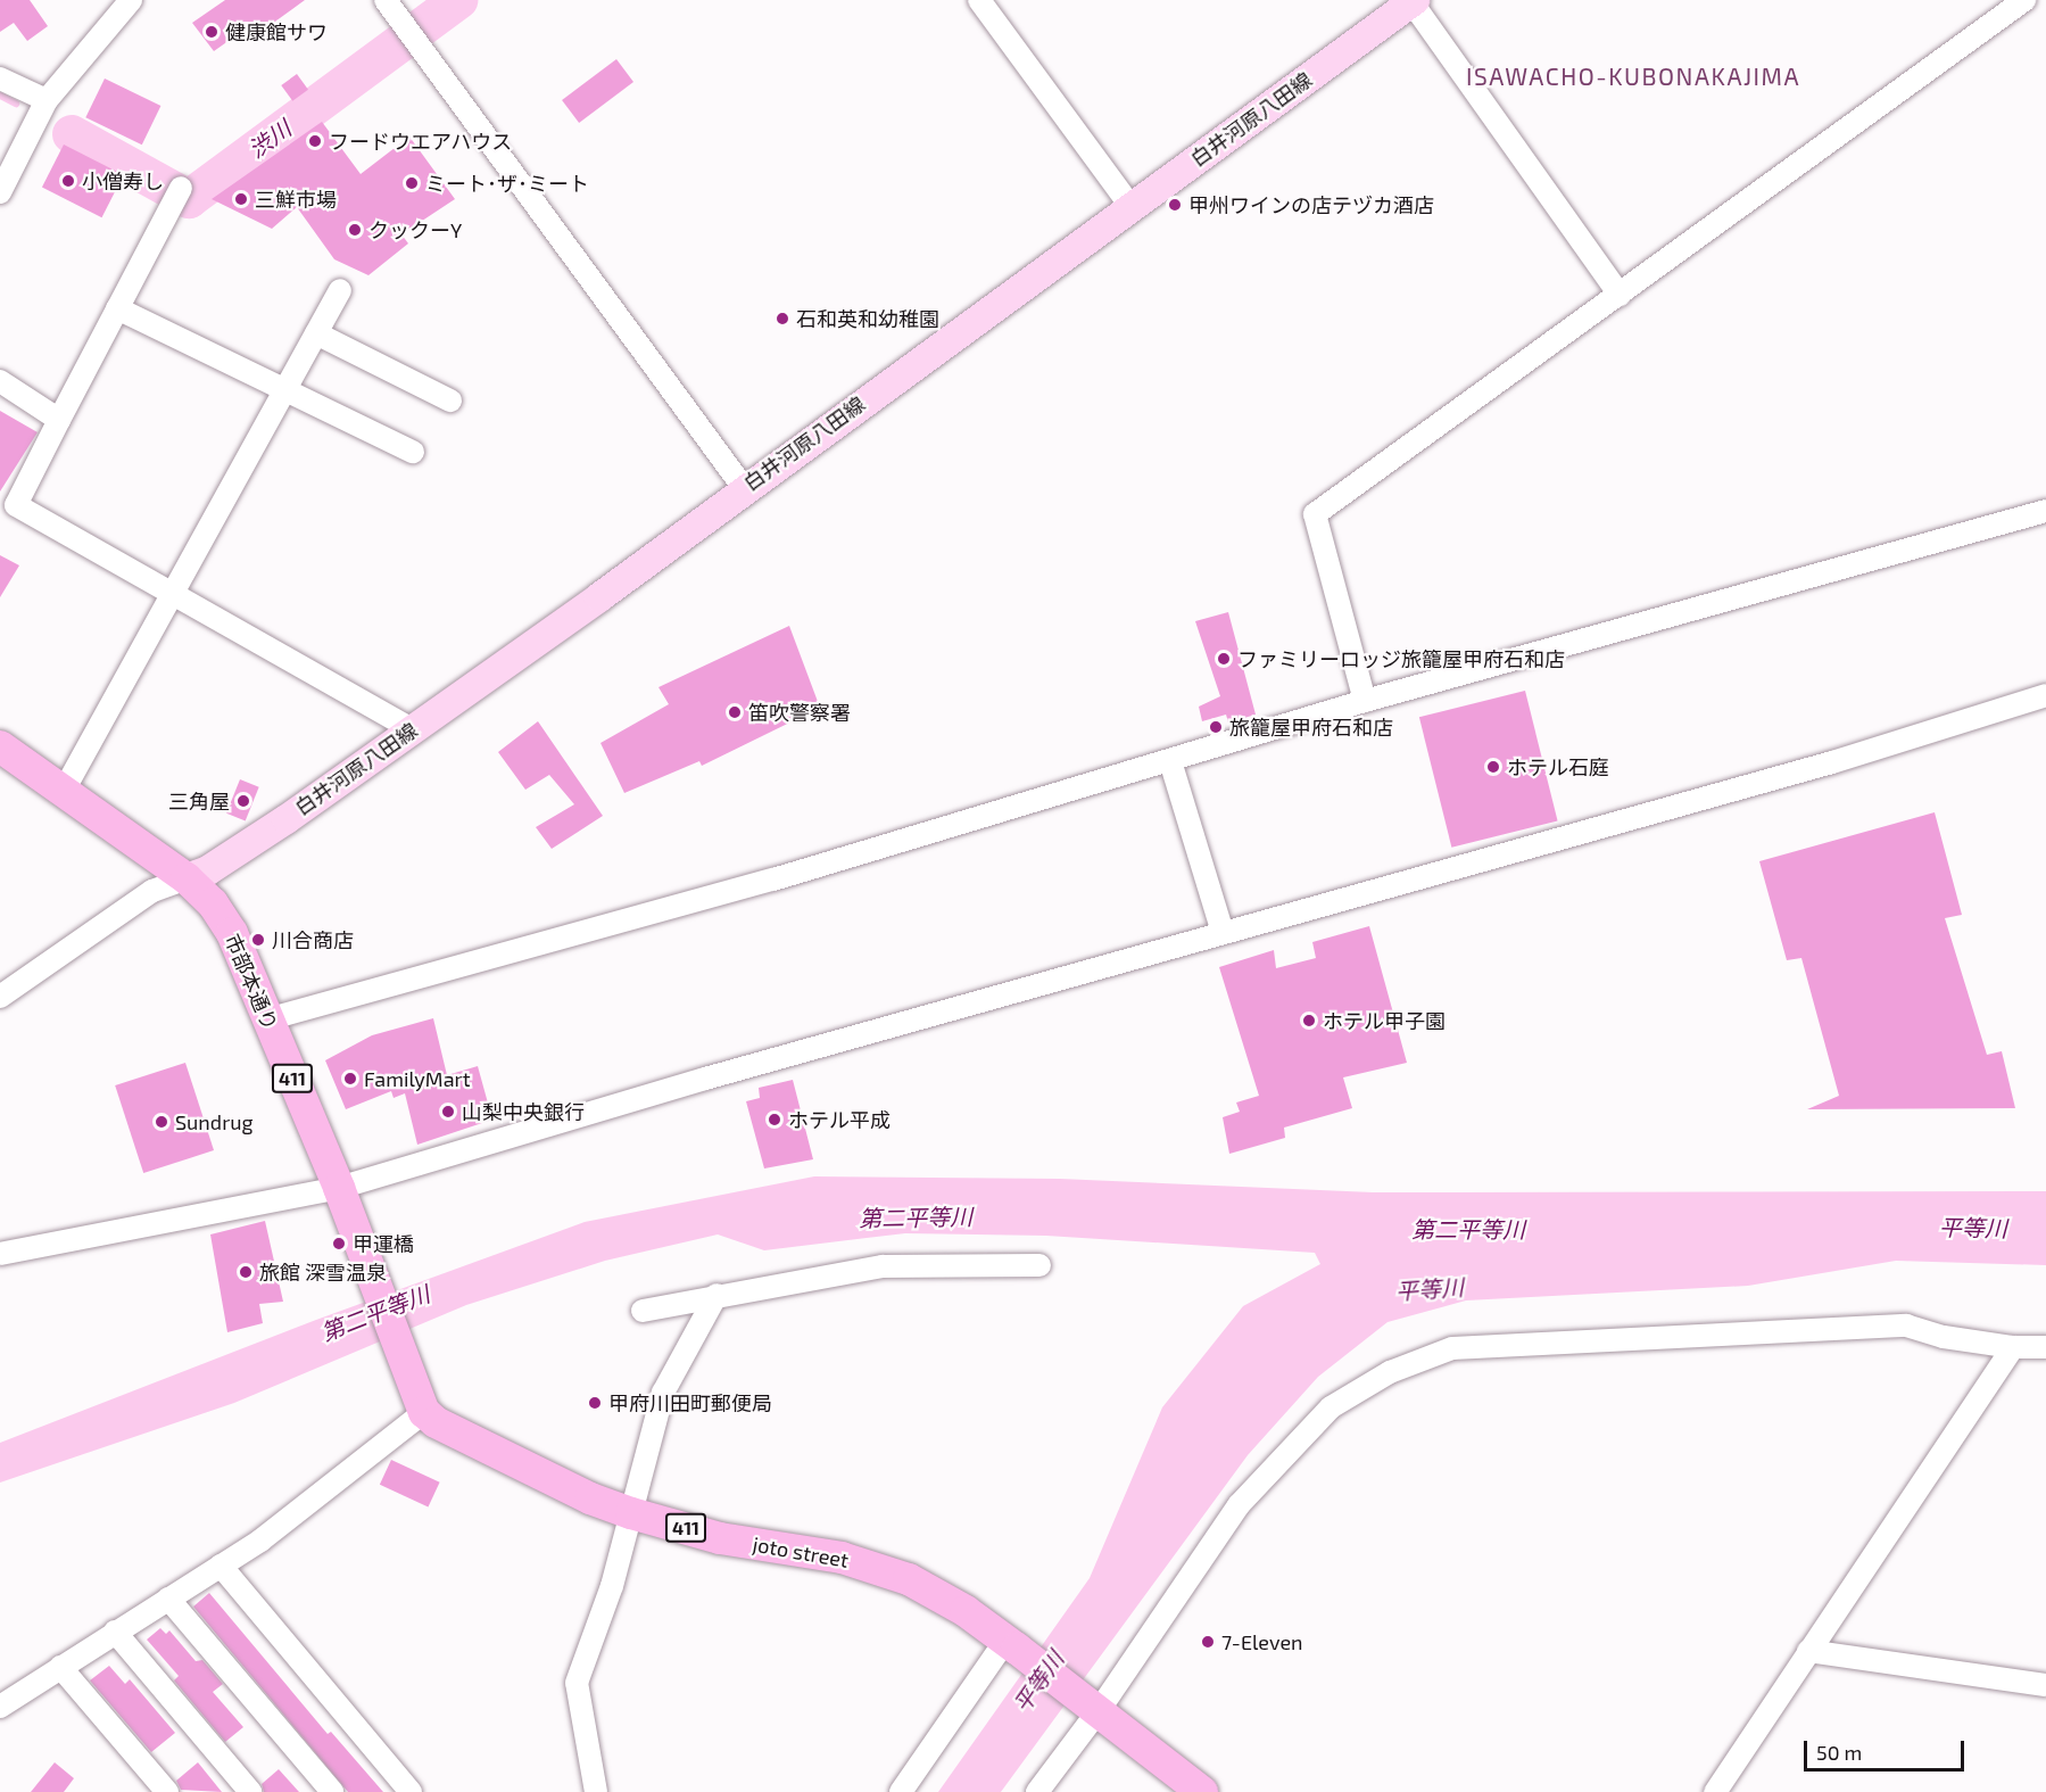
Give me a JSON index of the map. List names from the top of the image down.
{
  "streets": {
    "highway": ["市部本通り", "411", "joto street"],
    "main road": ["白井河原八田線"]
  },
  "crossings": [
    ["白井河原八田線", "市部本通り"],
    ["市部本通り", "joto street"]
  ],
  "districts": ["ISAWACHO-KUBONAKAJIMA"],
  "water": ["渋川", "第二平等川", "平等川"],
  "places": [
    "健康館サワ",
    "フードウエアハウス",
    "小僧寿し",
    "ミート･ザ･ミート",
    "三鮮市場",
    "甲州ワインの店テヅカ酒店",
    "クックーY",
    "石和英和幼稚園",
    "ファミリーロッジ旅籠屋甲府石和店",
    "笛吹警察署",
    "旅籠屋甲府石和店",
    "ホテル石庭",
    "三角屋",
    "川合商店",
    "ホテル甲子園",
    "FamilyMart",
    "山梨中央銀行",
    "ホテル平成",
    "Sundrug",
    "甲運橋",
    "旅館 深雪温泉",
    "甲府川田町郵便局",
    "7-Eleven"
  ],
  "scale_bar": "50 m"
}
